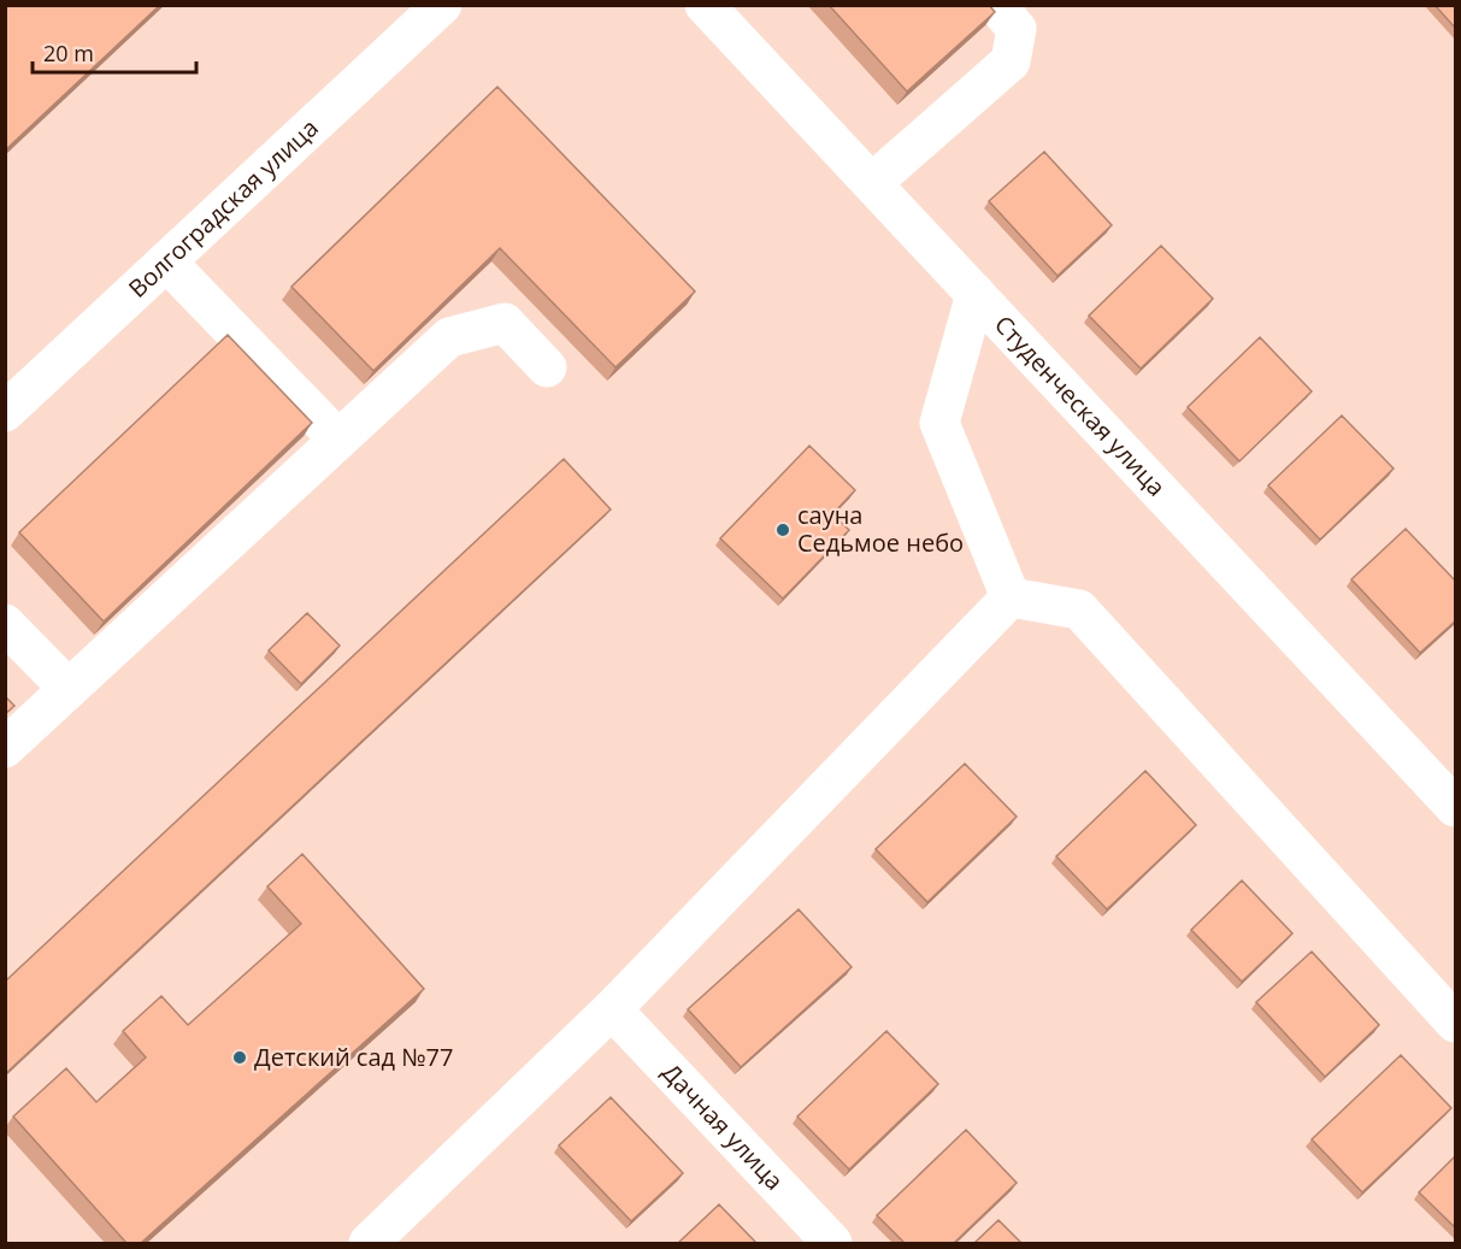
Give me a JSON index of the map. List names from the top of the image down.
{
  "streets": {
    "street": ["Волгоградская улица", "Студенческая улица", "Дачная улица"]
  },
  "places": ["сауна Седьмое небо", "Детский сад №77"],
  "scale_bar": "20 m"
}
